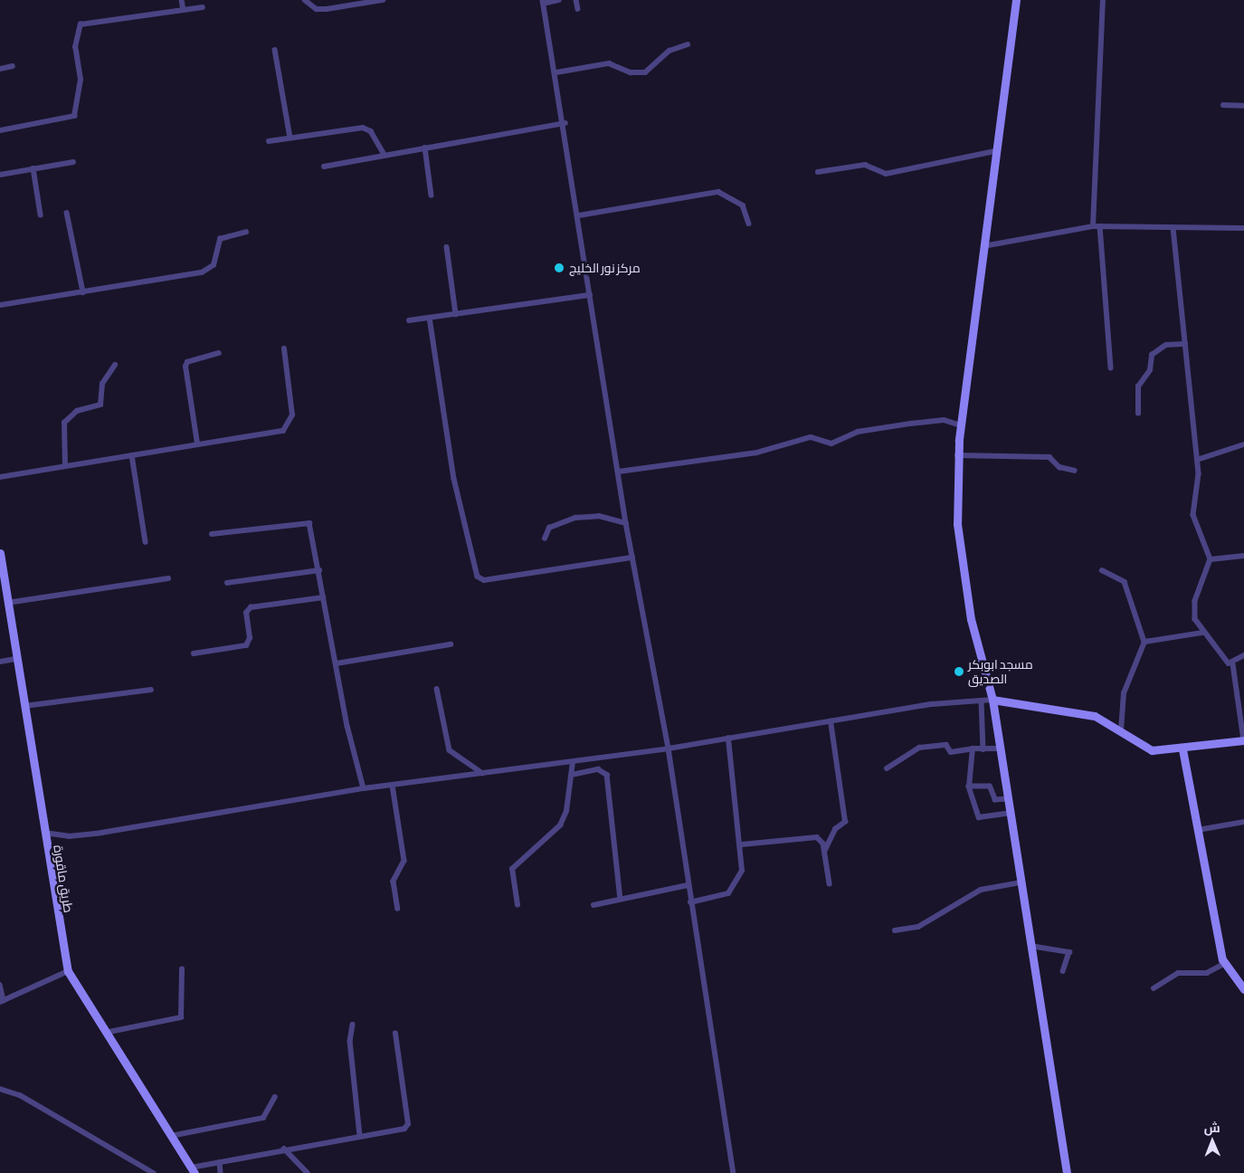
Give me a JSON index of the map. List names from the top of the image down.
{
  "streets": {
    "street": ["طريق ماقورة"]
  },
  "places": ["مركز نور الخليج", "مسجد ابوبكر الصديق"],
  "north": "top"
}
